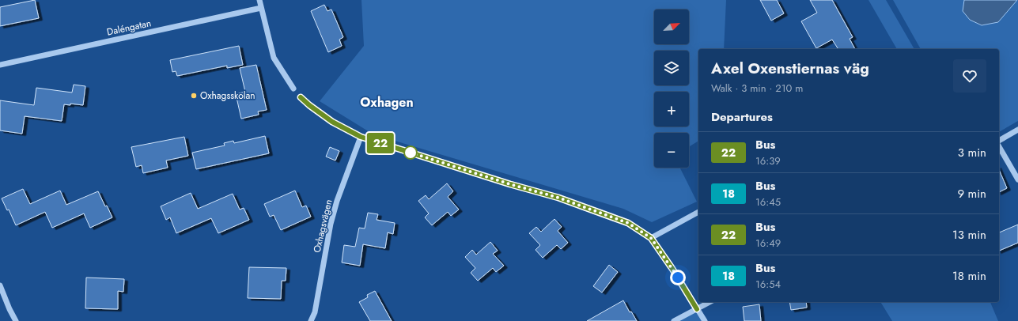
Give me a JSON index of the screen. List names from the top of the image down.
{
  "streets": {
    "street": ["Daléngatan", "Oxhagsvägen"]
  },
  "districts": ["Oxhagen"],
  "places": ["Oxhagsskolan"],
  "lines": ["bus line 22"],
  "north": "top right",
  "page": {
    "on_map": "22",
    "map_buttons": ["+", "−"],
    "heading": [
      ["Axel Oxenstiernas väg", "Walk · 3 min · 210 m"],
      "Departures"
    ],
    "list": [
      {
        "mark": "22",
        "name": "Bus",
        "note": "16:39",
        "value": "3 min"
      },
      {
        "mark": "18",
        "name": "Bus",
        "note": "16:45",
        "value": "9 min"
      },
      {
        "mark": "22",
        "name": "Bus",
        "note": "16:49",
        "value": "13 min"
      },
      {
        "mark": "18",
        "name": "Bus",
        "note": "16:54",
        "value": "18 min"
      }
    ]
  }
}
